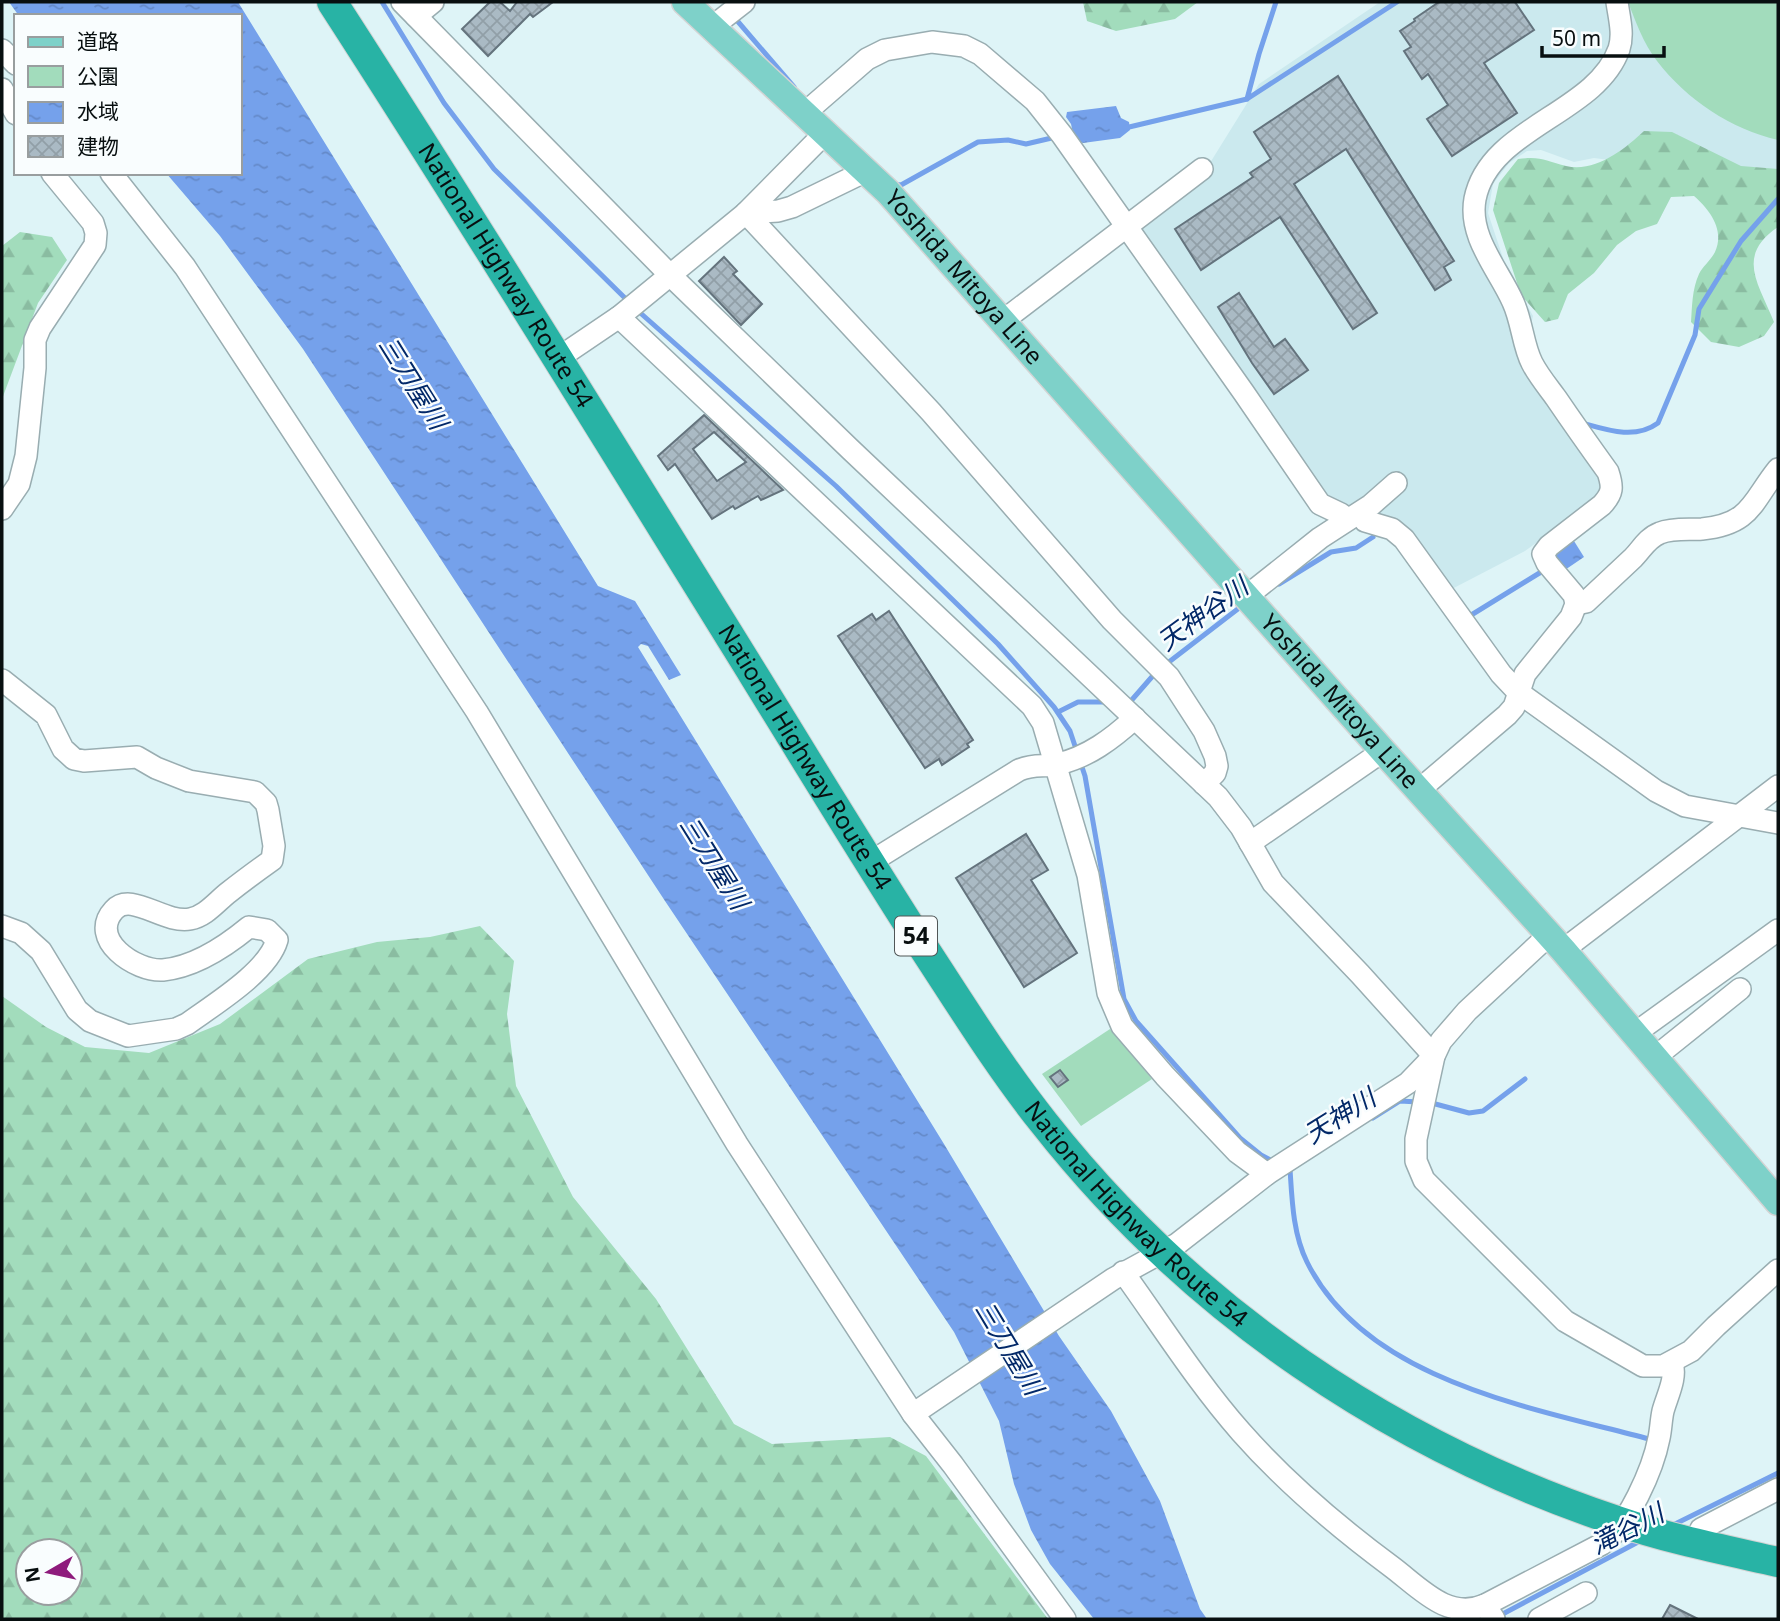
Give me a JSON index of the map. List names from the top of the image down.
{
  "streets": {
    "highway": ["National Highway Route 54", "54"],
    "main road": ["Yoshida Mitoya Line"]
  },
  "water": [
    "三刀屋川",
    "天神谷川",
    "天神川",
    "滝谷川"
  ],
  "legend": [
    "道路",
    "公園",
    "水域",
    "建物"
  ],
  "scale_bar": "50 m",
  "north": "left"
}
